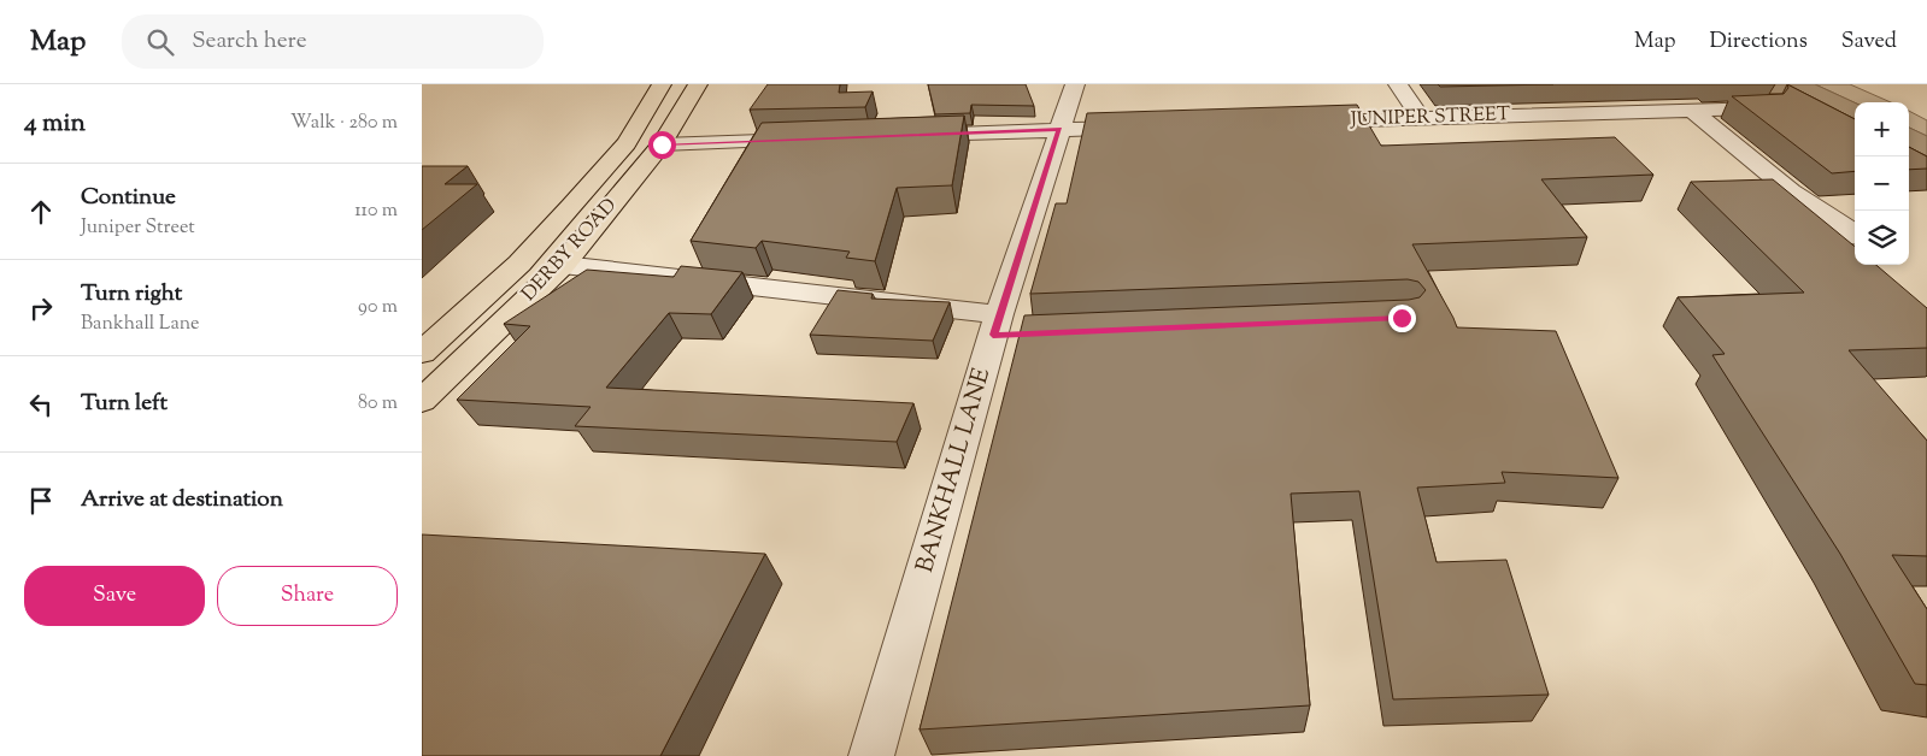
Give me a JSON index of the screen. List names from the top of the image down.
{
  "streets": {
    "highway": ["DERBY ROAD"],
    "street": ["JUNIPER STREET", "BANKHALL LANE"]
  },
  "page": {
    "header": "Map",
    "search": "Search here",
    "nav": ["Map", "Directions", "Saved"],
    "heading": ["4 min", "Walk · 280 m"],
    "map_buttons": ["+", "−"],
    "list": [
      ["Continue", "Juniper Street", "110 m"],
      ["Turn right", "Bankhall Lane", "90 m"],
      ["Turn left", "80 m"],
      "Arrive at destination"
    ],
    "buttons": ["Save", "Share"]
  }
}
